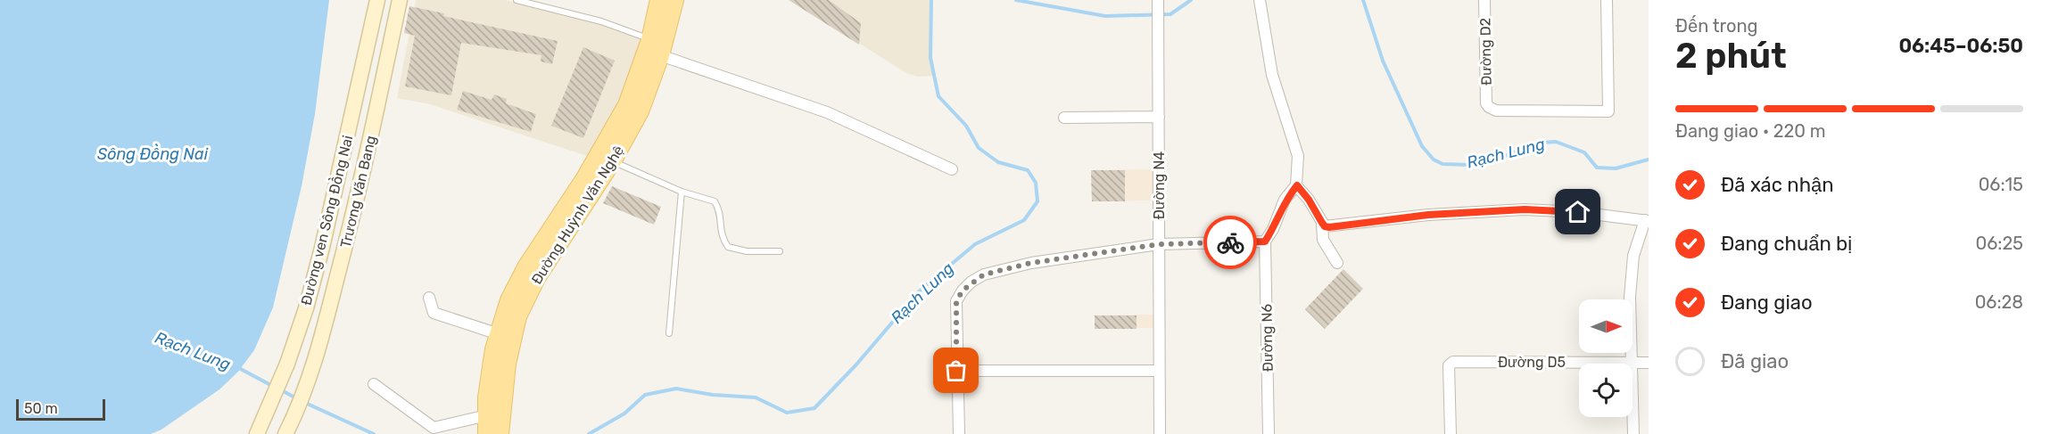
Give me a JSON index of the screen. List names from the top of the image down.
{
  "streets": {
    "main road": ["Trương Văn Bang", "Đường Huỳnh Văn Nghệ", "Đường ven Sông Đồng Nai"],
    "street": [
      "Đường D2",
      "Đường N4",
      "Đường N6",
      "Đường D5"
    ]
  },
  "water": ["Rạch Lung", "Sông Đồng Nai"],
  "scale_bar": "50 m",
  "north": "right",
  "page": {
    "heading": ["2 phút", "Đến trong", "06:45–06:50"],
    "bar": "Đang giao · 220 m",
    "list": [
      ["Đã xác nhận", "06:15"],
      ["Đang chuẩn bị", "06:25"],
      ["Đang giao", "06:28"],
      "Đã giao"
    ],
    "scale": "50 m"
  }
}
